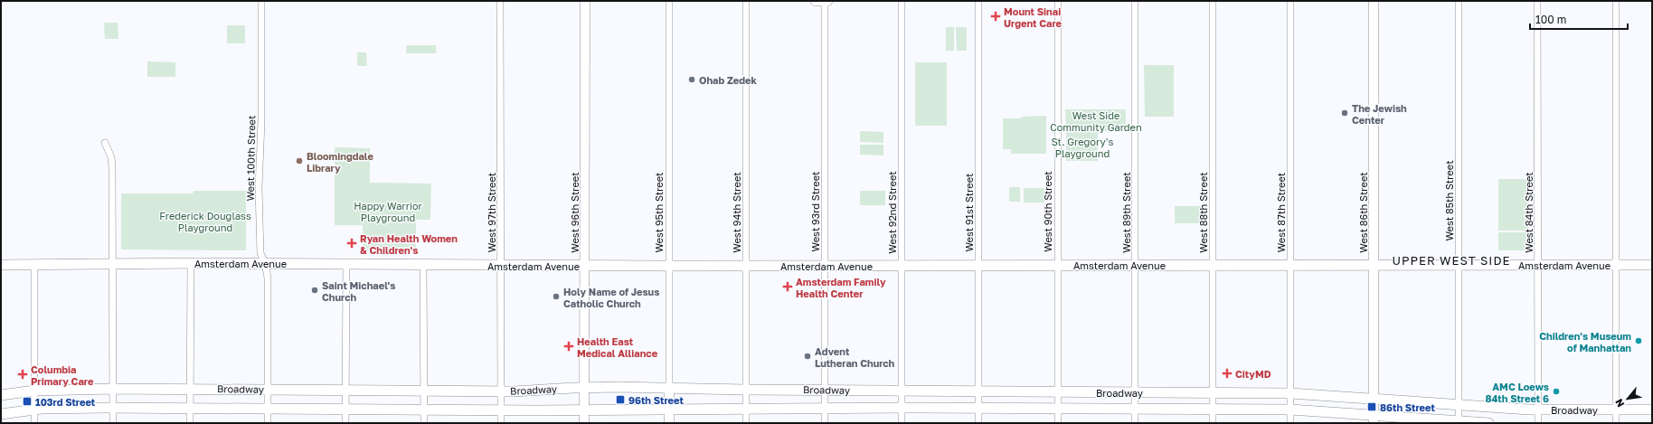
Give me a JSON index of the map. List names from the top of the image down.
{
  "streets": {
    "main road": [
      "West 96th Street",
      "West 95th Street",
      "West 86th Street",
      "Amsterdam Avenue",
      "Broadway"
    ],
    "street": [
      "West 100th Street",
      "West 85th Street",
      "West 93rd Street",
      "West 90th Street",
      "West 97th Street",
      "West 94th Street",
      "West 92nd Street",
      "West 91st Street",
      "West 89th Street",
      "West 88th Street",
      "West 87th Street",
      "West 84th Street"
    ]
  },
  "crossings": [
    ["West 100th Street", "Amsterdam Avenue"],
    ["West 100th Street", "Broadway"],
    ["West 85th Street", "Amsterdam Avenue"],
    ["West 85th Street", "Broadway"],
    ["West 93rd Street", "Amsterdam Avenue"],
    ["West 93rd Street", "Broadway"],
    ["West 90th Street", "Amsterdam Avenue"],
    ["West 90th Street", "Broadway"],
    ["West 97th Street", "Amsterdam Avenue"],
    ["West 97th Street", "Broadway"],
    ["West 96th Street", "Amsterdam Avenue"],
    ["West 96th Street", "Broadway"],
    ["West 95th Street", "Amsterdam Avenue"],
    ["West 95th Street", "Broadway"],
    ["West 94th Street", "Amsterdam Avenue"],
    ["West 94th Street", "Broadway"],
    ["West 92nd Street", "Amsterdam Avenue"],
    ["West 92nd Street", "Broadway"],
    ["West 91st Street", "Amsterdam Avenue"],
    ["West 91st Street", "Broadway"],
    ["West 89th Street", "Amsterdam Avenue"],
    ["West 89th Street", "Broadway"],
    ["West 88th Street", "Amsterdam Avenue"],
    ["West 88th Street", "Broadway"],
    ["West 87th Street", "Amsterdam Avenue"],
    ["West 87th Street", "Broadway"],
    ["West 86th Street", "Amsterdam Avenue"],
    ["West 86th Street", "Broadway"],
    ["West 84th Street", "Amsterdam Avenue"],
    ["West 84th Street", "Broadway"]
  ],
  "districts": ["UPPER WEST SIDE"],
  "parks": [
    "West Side Community Garden",
    "St. Gregory's Playground",
    "Happy Warrior Playground",
    "Frederick Douglass Playground"
  ],
  "places": {
    "health": [
      "Mount Sinai Urgent Care",
      "Ryan Health Women & Children's",
      "Amsterdam Family Health Center",
      "Health East Medical Alliance",
      "CityMD",
      "Columbia Primary Care"
    ],
    "other": [
      "Ohab Zedek",
      "The Jewish Center",
      "Bloomingdale Library",
      "Saint Michael's Church",
      "Holy Name of Jesus Catholic Church",
      "Children's Museum of Manhattan",
      "Advent Lutheran Church",
      "AMC Loews 84th Street 6"
    ],
    "transit": ["96th Street", "103rd Street", "86th Street"]
  },
  "scale_bar": "100 m",
  "north": "bottom left"
}
